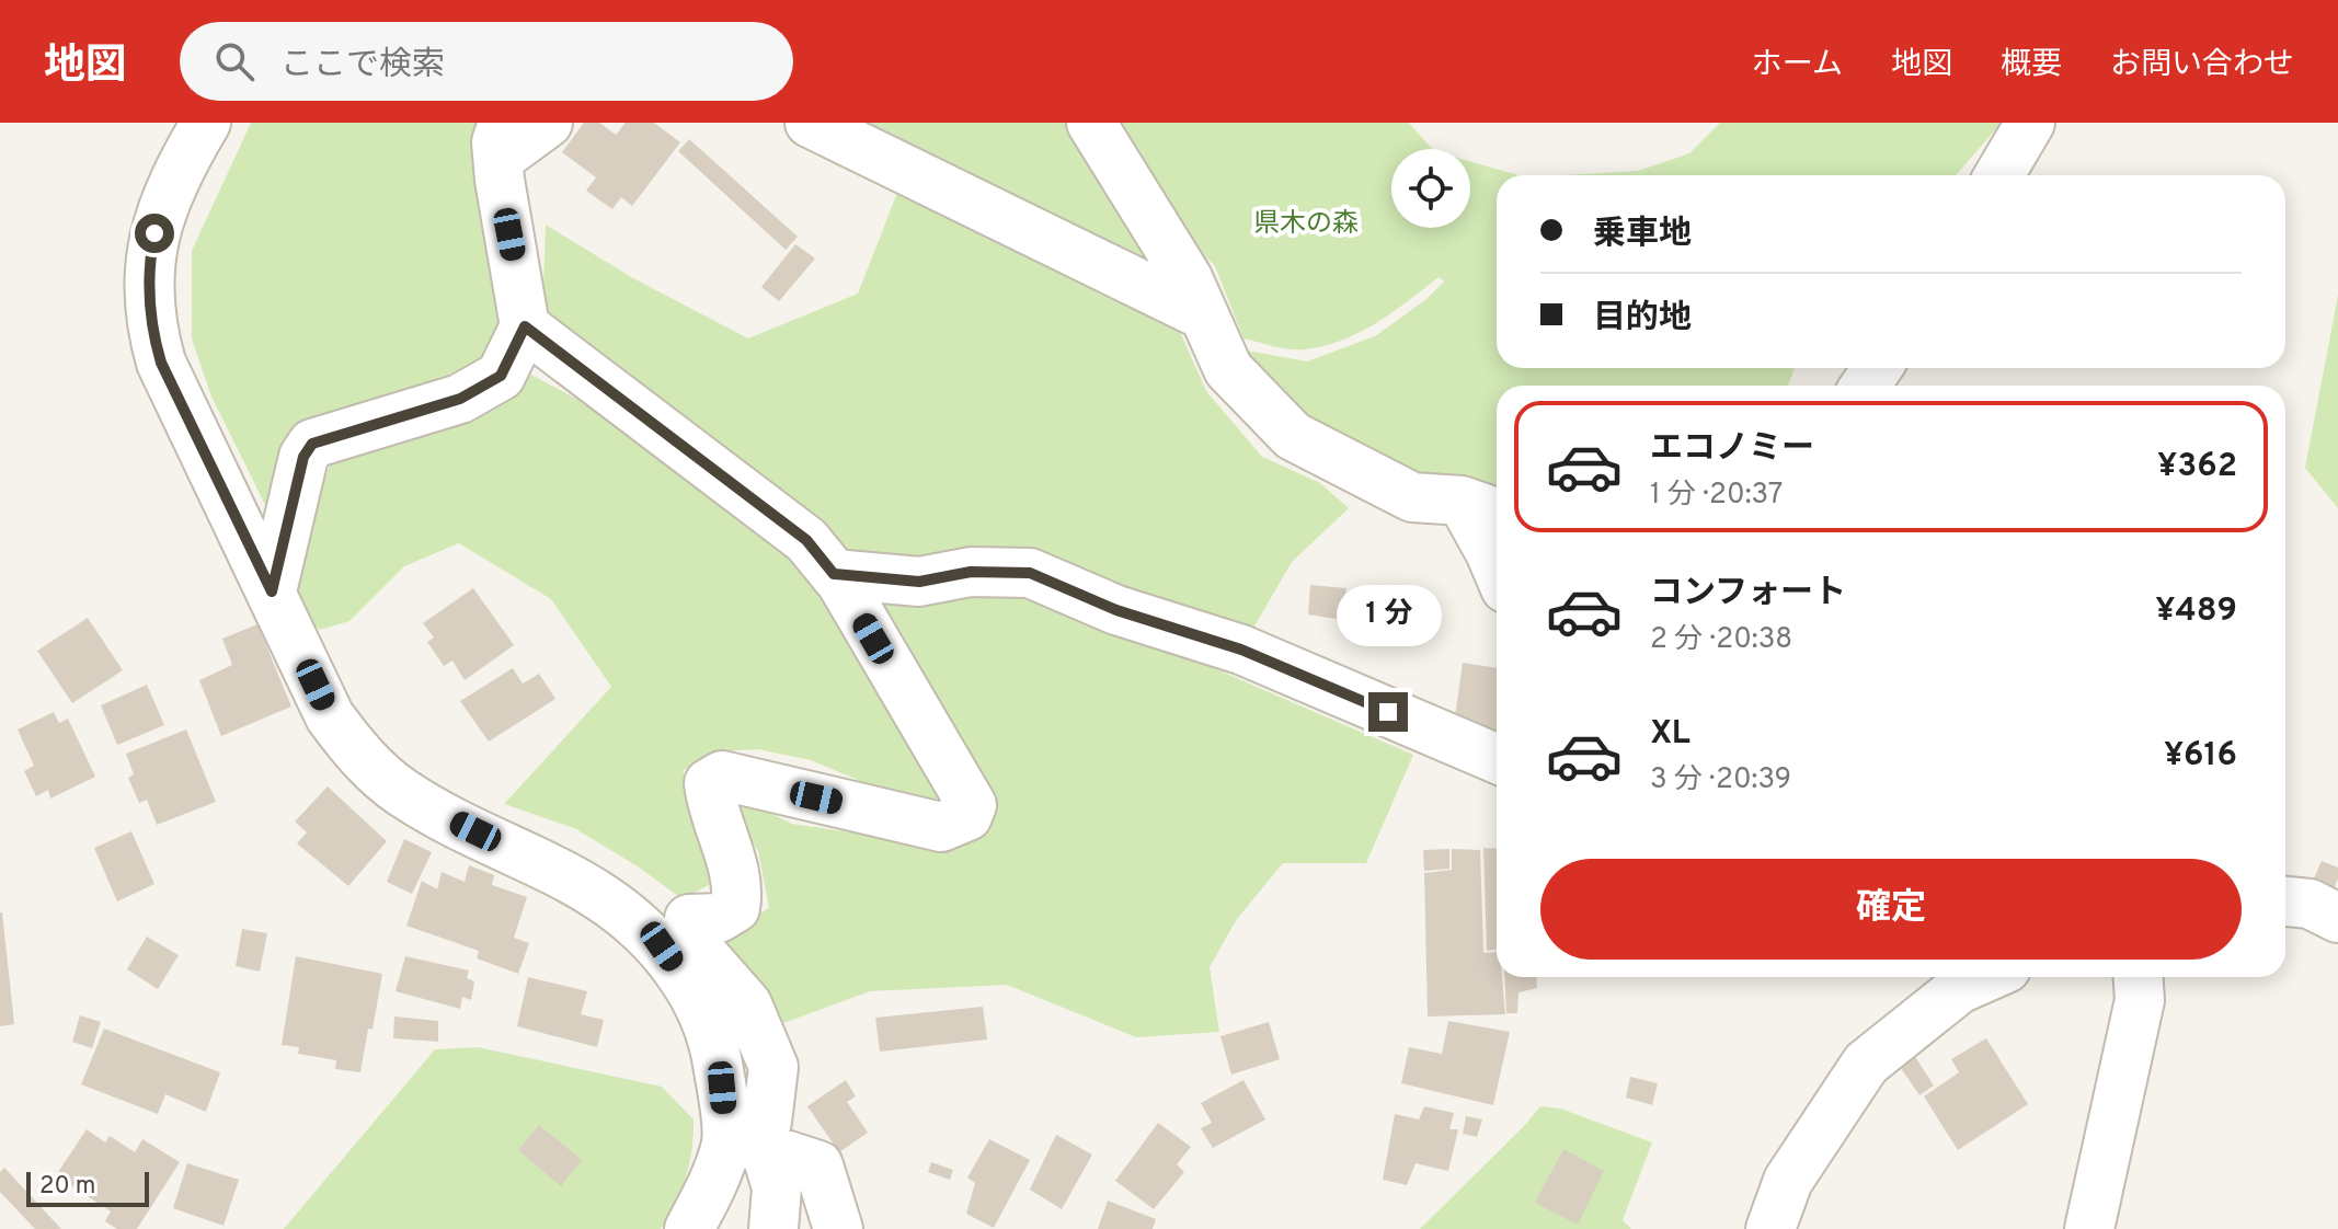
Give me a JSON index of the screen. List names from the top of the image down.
{
  "parks": ["県木の森"],
  "scale_bar": "20 m",
  "page": {
    "header": "地図",
    "search": "ここで検索",
    "nav": [
      "ホーム",
      "地図",
      "概要",
      "お問い合わせ"
    ],
    "banner": ["乗車地", "目的地"],
    "list": [
      {
        "name": "エコノミー",
        "note": "1 分 · 20:37",
        "value": "¥362"
      },
      {
        "name": "コンフォート",
        "note": "2 分 · 20:38",
        "value": "¥489"
      },
      {
        "name": "XL",
        "note": "3 分 · 20:39",
        "value": "¥616"
      }
    ],
    "bubble": "1 分",
    "buttons": "確定",
    "scale": "20 m"
  }
}
